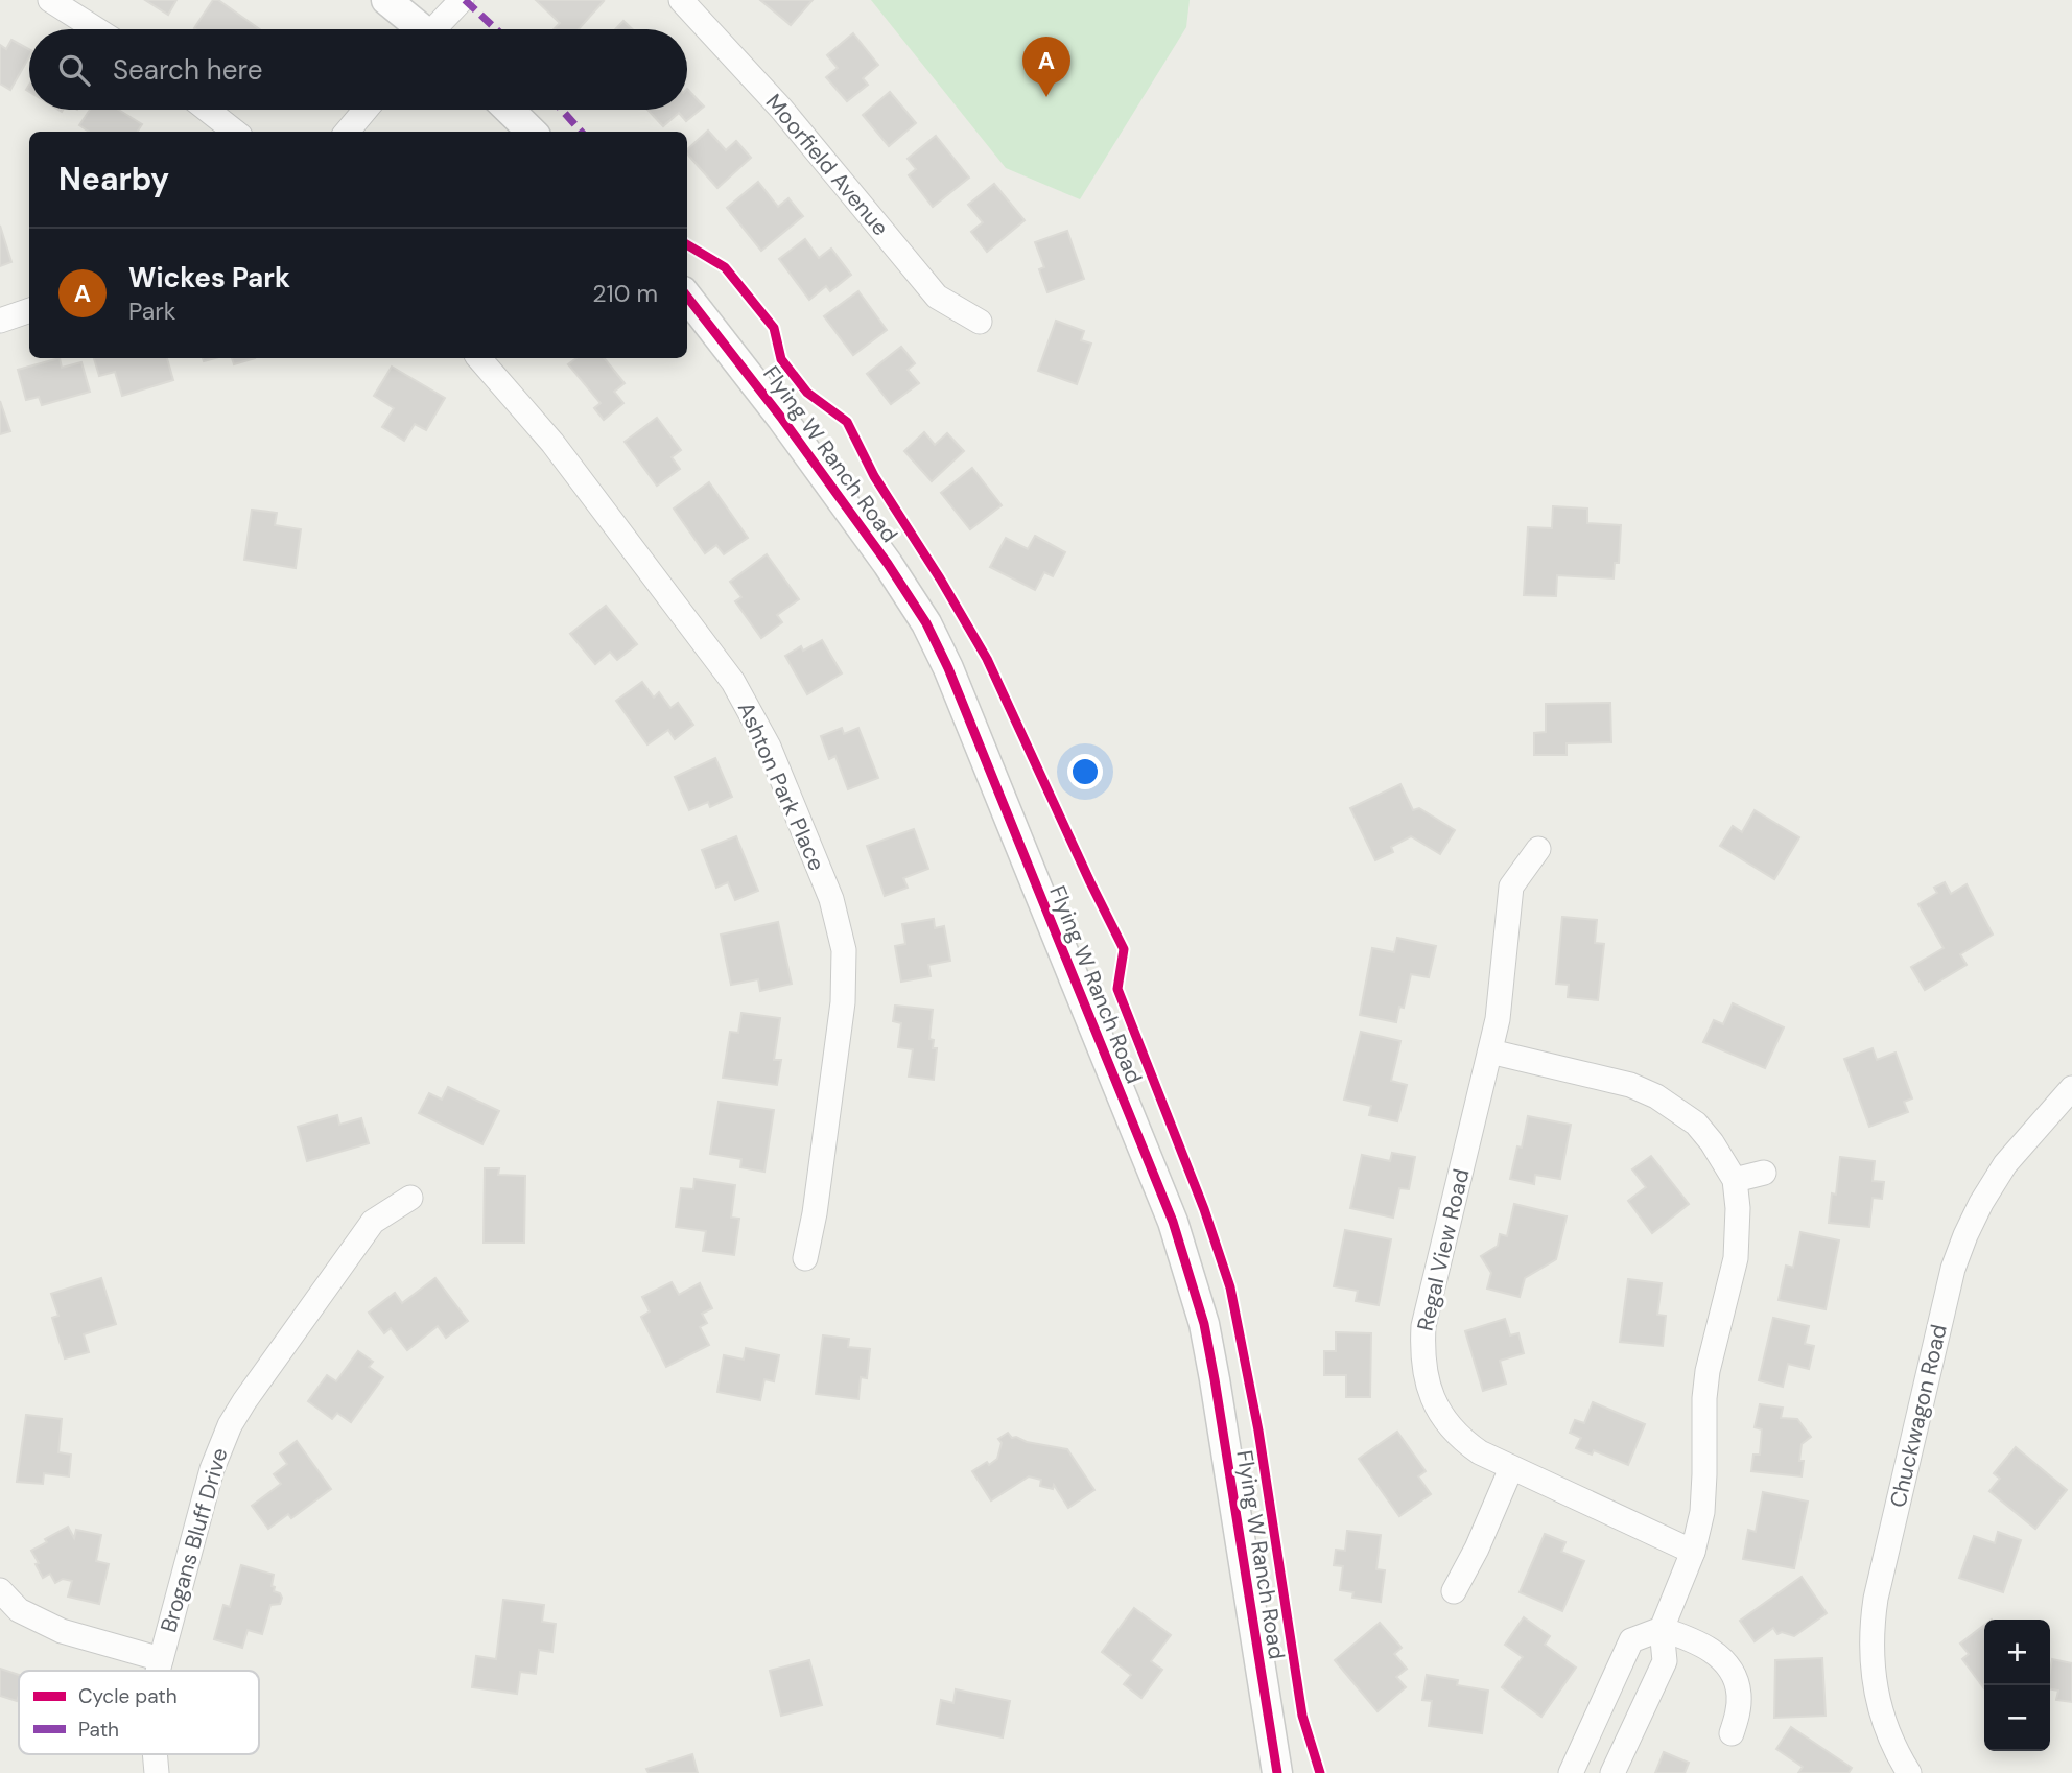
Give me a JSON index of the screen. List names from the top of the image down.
{
  "streets": {
    "street": [
      "Moorfield Avenue",
      "Flying W Ranch Road",
      "Ashton Park Place",
      "Regal View Road",
      "Chuckwagon Road",
      "Brogans Bluff Drive"
    ]
  },
  "legend": ["Cycle path", "Path"],
  "page": {
    "search": "Search here",
    "pins": "A",
    "heading": "Nearby",
    "list": [
      {
        "mark": "A",
        "name": "Wickes Park",
        "note": "Park",
        "value": "210 m"
      }
    ],
    "map_buttons": ["+", "−"]
  }
}
